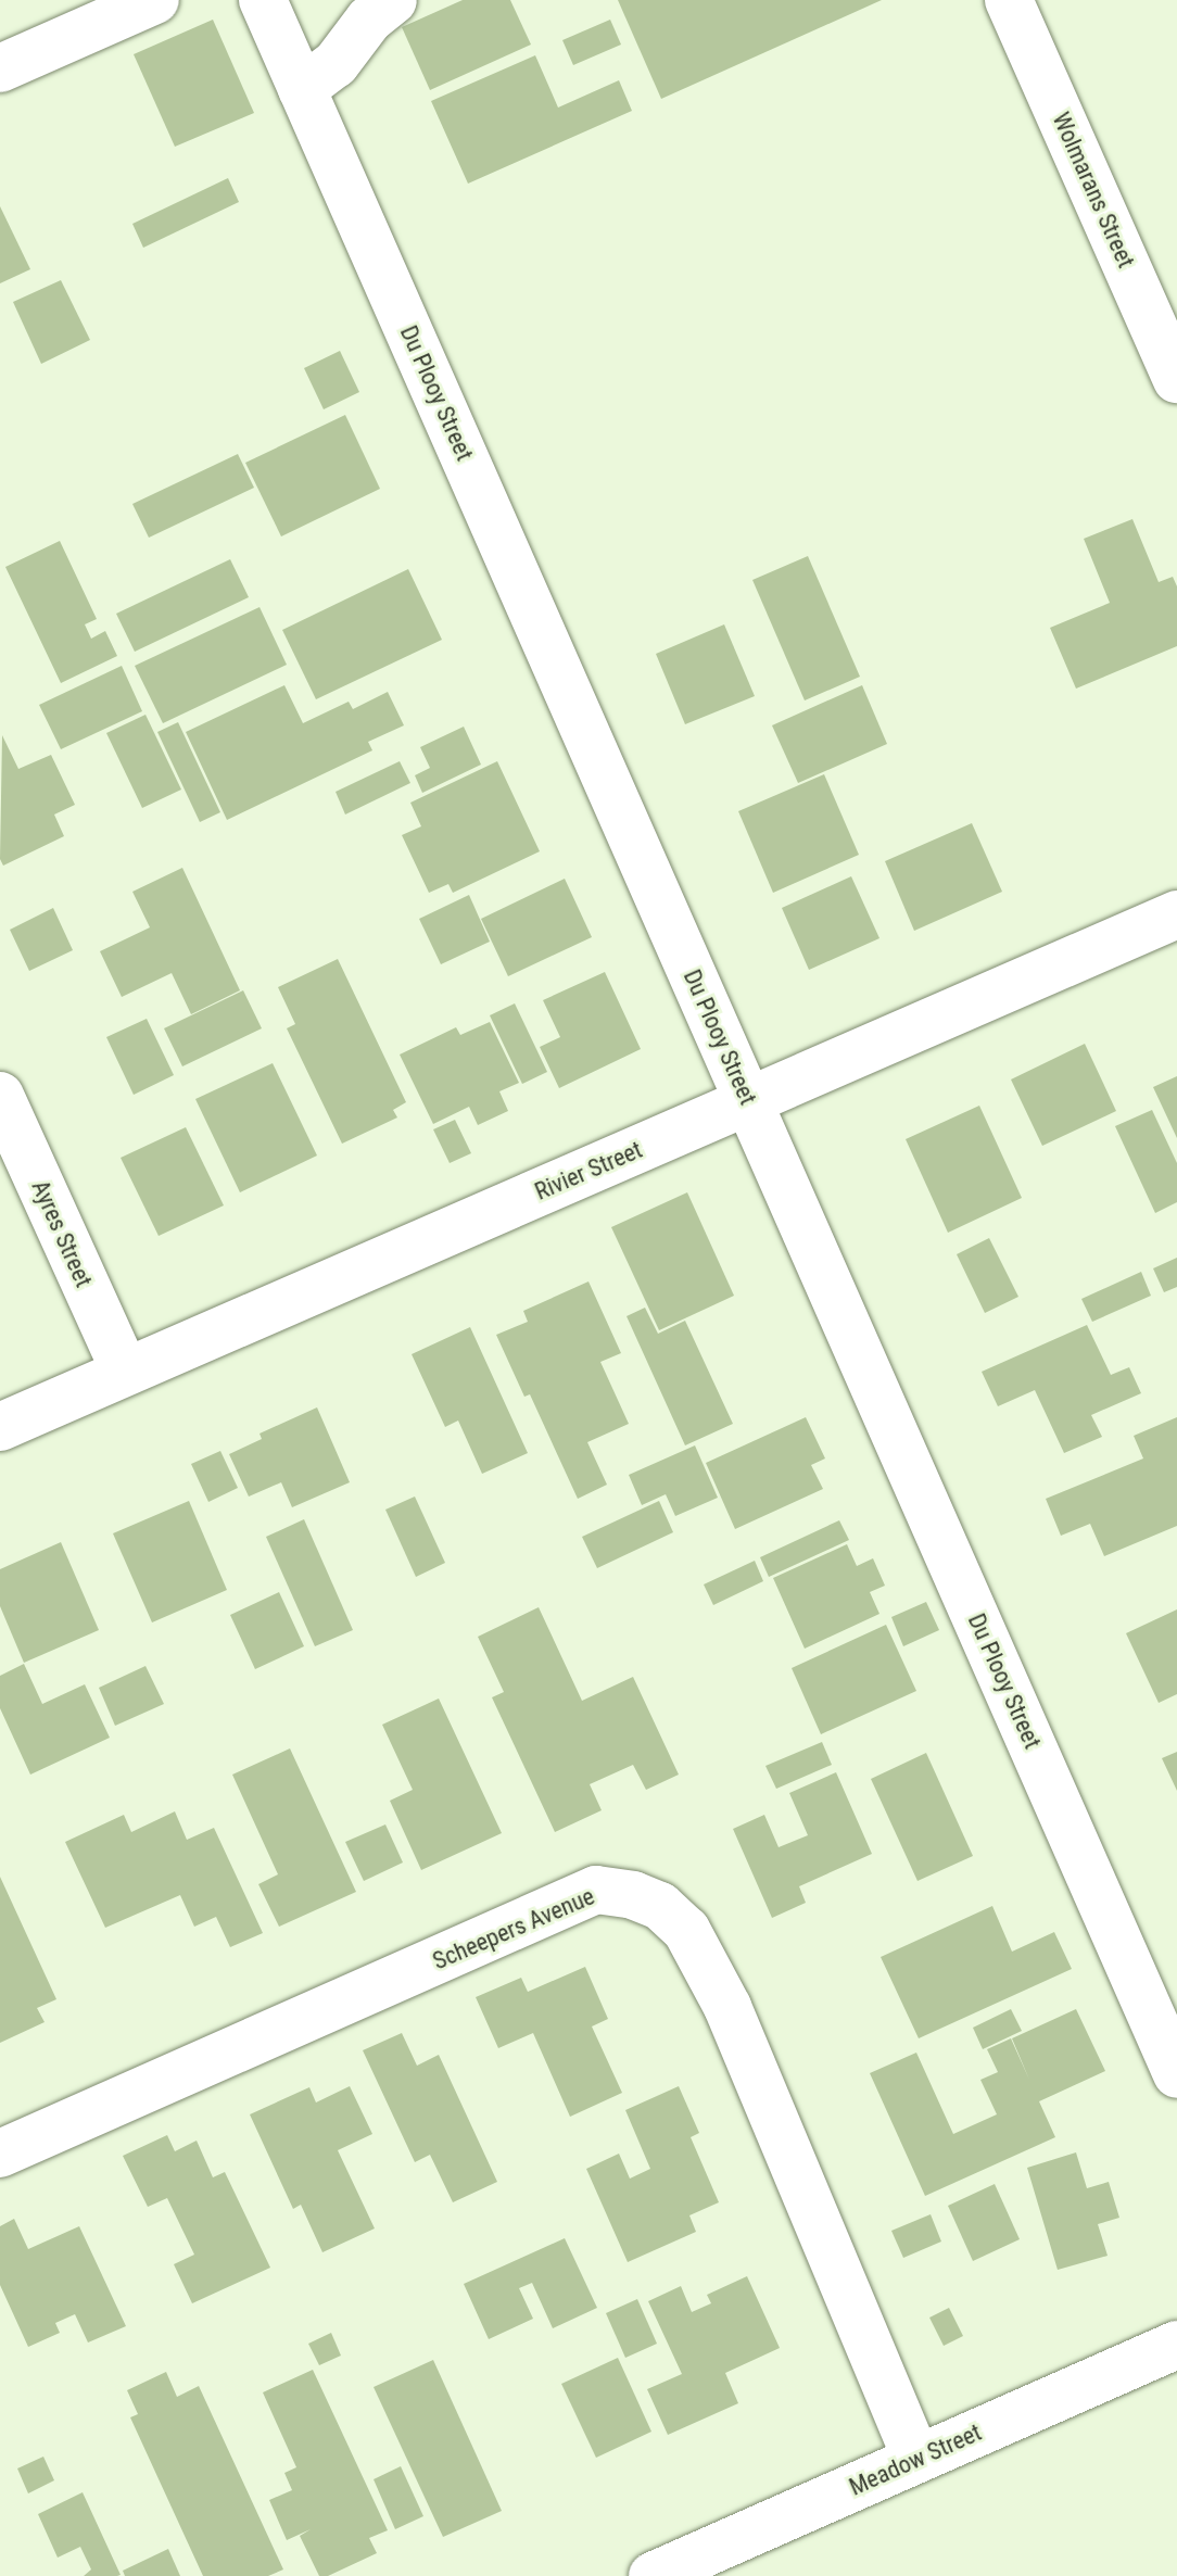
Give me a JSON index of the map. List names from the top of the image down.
{
  "streets": {
    "street": [
      "Wolmarans Street",
      "Du Plooy Street",
      "Rivier Street",
      "Ayres Street",
      "Scheepers Avenue",
      "Meadow Street"
    ]
  },
  "crossings": [
    ["Du Plooy Street", "Rivier Street"],
    ["Rivier Street", "Ayres Street"],
    ["Scheepers Avenue", "Meadow Street"]
  ]
}
